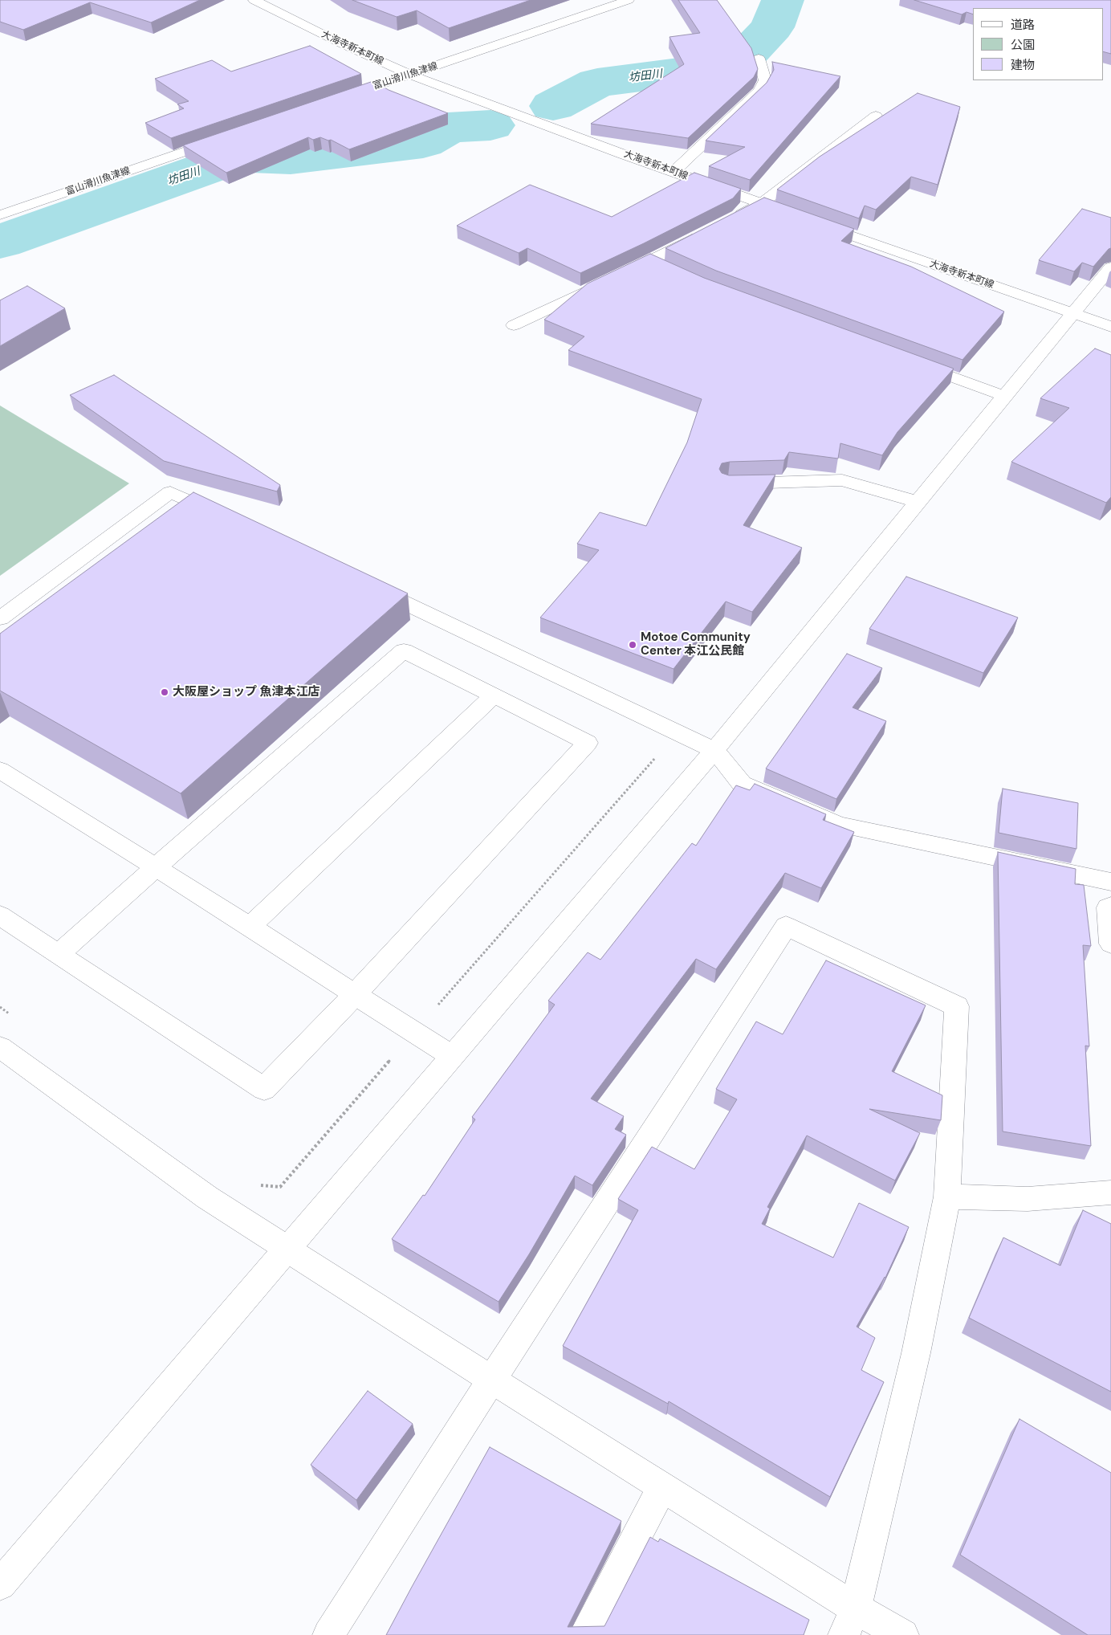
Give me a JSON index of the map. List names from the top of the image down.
{
  "streets": {
    "street": ["大海寺新本町線", "富山滑川魚津線"]
  },
  "crossings": [
    ["大海寺新本町線", "富山滑川魚津線"]
  ],
  "water": ["坊田川"],
  "places": ["Motoe Community Center 本江公民館", "大阪屋ショップ 魚津本江店"],
  "legend": ["道路", "公園", "建物"]
}
